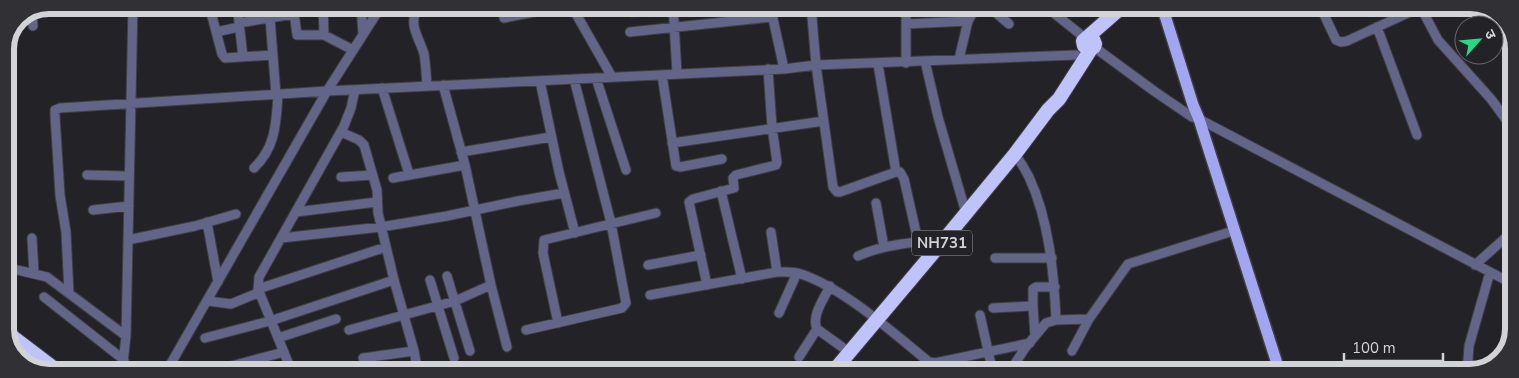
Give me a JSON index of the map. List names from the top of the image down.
{
  "streets": {
    "highway": ["NH731"]
  },
  "scale_bar": "100 m",
  "north": "top right"
}
